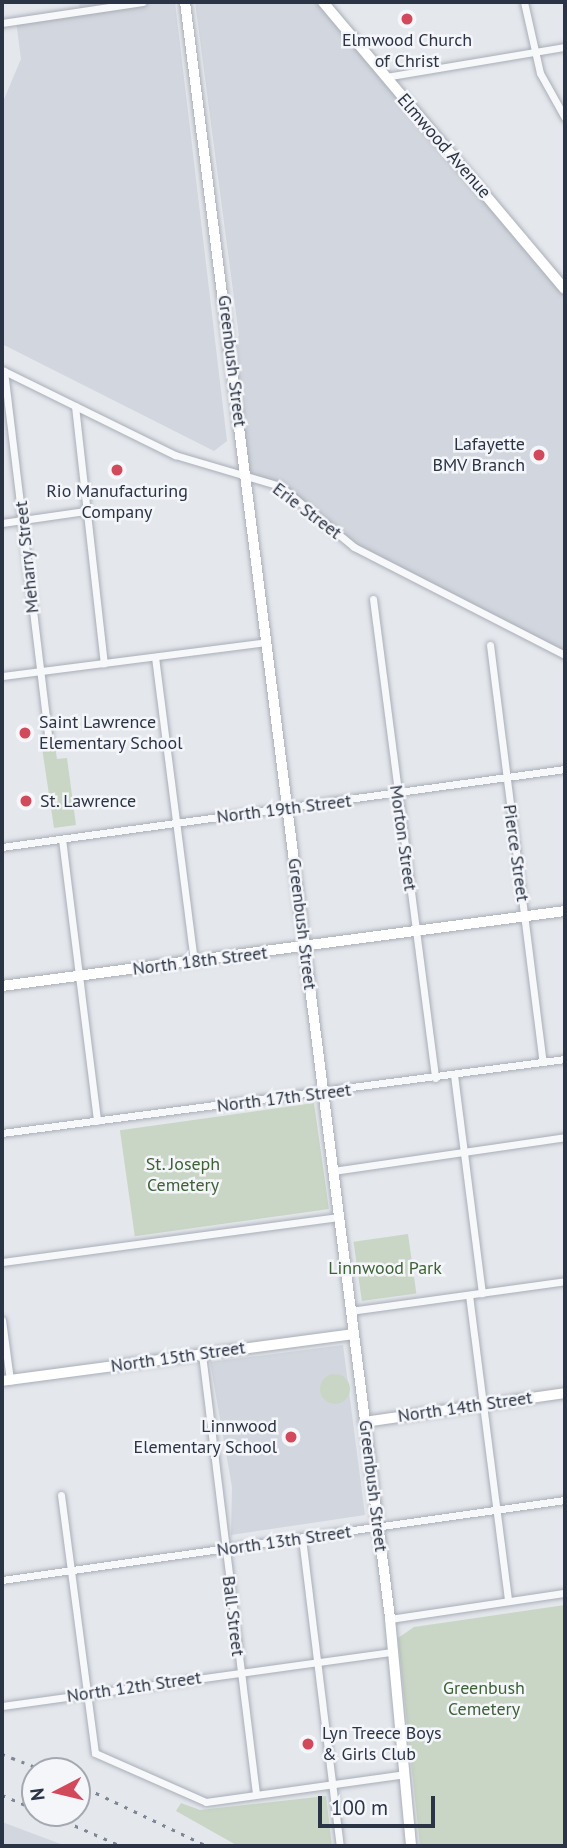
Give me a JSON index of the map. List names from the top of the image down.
{
  "streets": {
    "main road": [
      "Elmwood Avenue",
      "Greenbush Street",
      "North 18th Street",
      "North 15th Street",
      "North 14th Street"
    ],
    "street": [
      "Erie Street",
      "Meharry Street",
      "North 19th Street",
      "Morton Street",
      "Pierce Street",
      "North 17th Street",
      "North 13th Street",
      "Ball Street",
      "North 12th Street"
    ]
  },
  "crossings": [
    ["Greenbush Street", "Erie Street"],
    ["Greenbush Street", "North 19th Street"],
    ["Greenbush Street", "North 18th Street"],
    ["Greenbush Street", "North 17th Street"],
    ["Greenbush Street", "North 15th Street"],
    ["Greenbush Street", "North 14th Street"],
    ["Greenbush Street", "North 13th Street"],
    ["Greenbush Street", "North 12th Street"],
    ["Erie Street", "Meharry Street"],
    ["North 19th Street", "Morton Street"],
    ["North 19th Street", "Pierce Street"],
    ["Morton Street", "North 18th Street"],
    ["Morton Street", "North 17th Street"],
    ["Pierce Street", "North 18th Street"],
    ["Pierce Street", "North 17th Street"],
    ["North 15th Street", "Ball Street"],
    ["North 13th Street", "Ball Street"],
    ["Ball Street", "North 12th Street"]
  ],
  "parks": ["St. Joseph Cemetery", "Linnwood Park", "Greenbush Cemetery"],
  "places": [
    "Elmwood Church of Christ",
    "Lafayette BMV Branch",
    "Rio Manufacturing Company",
    "Saint Lawrence Elementary School",
    "St. Lawrence",
    "Linnwood Elementary School",
    "Lyn Treece Boys & Girls Club"
  ],
  "scale_bar": "100 m",
  "north": "left"
}
